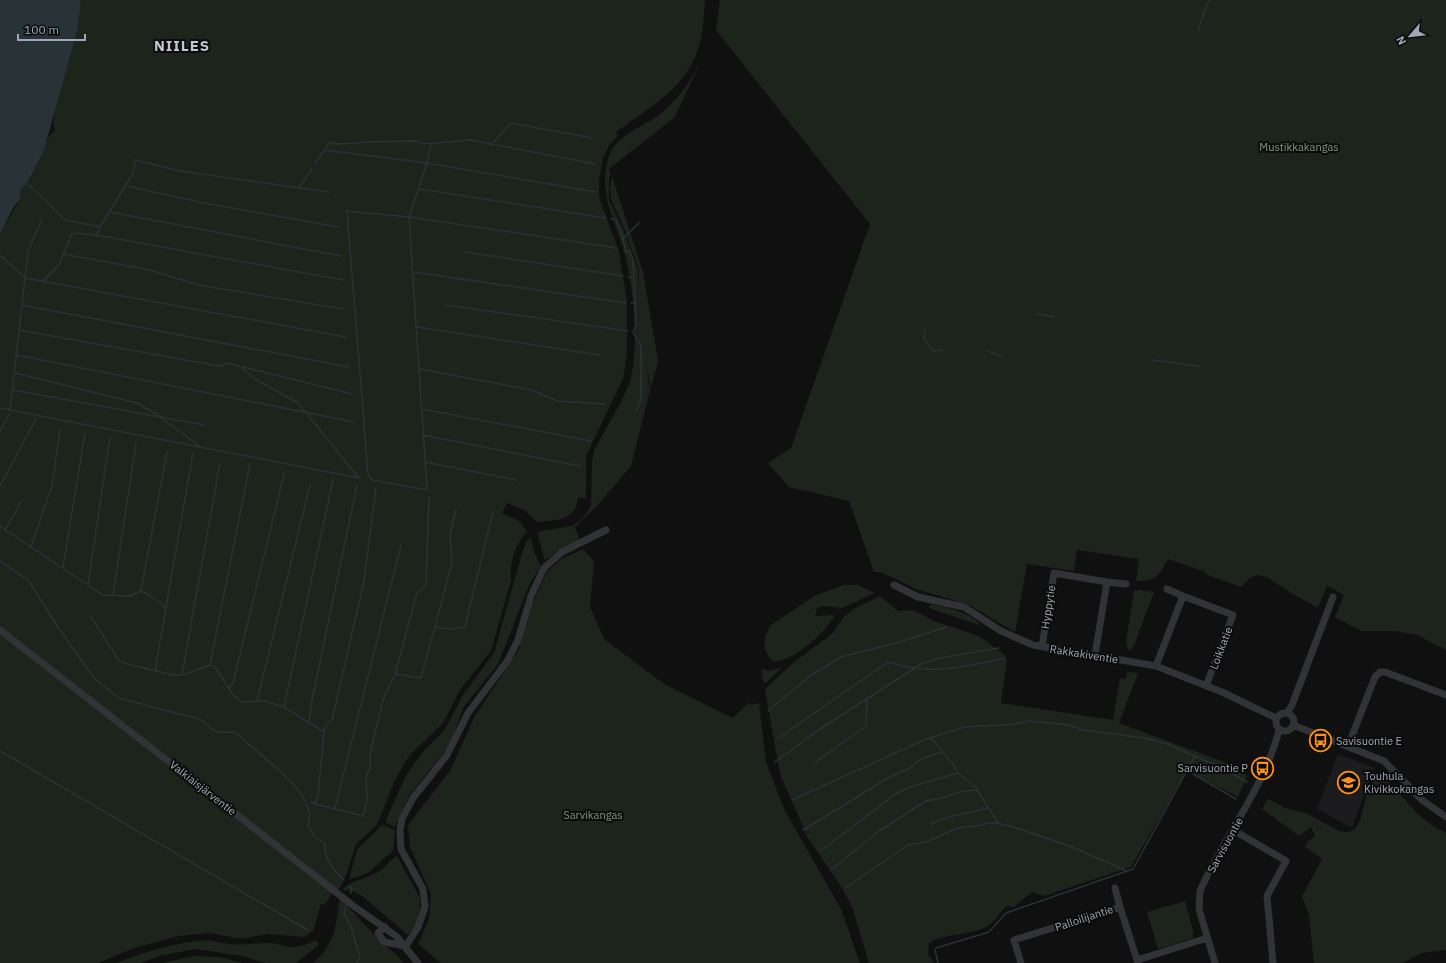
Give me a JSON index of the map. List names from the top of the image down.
{
  "streets": {
    "street": [
      "Hyppytie",
      "Loikkatie",
      "Rakkakiventie",
      "Valkiaisjärventie",
      "Sarvisuontie",
      "Palloilijantie"
    ]
  },
  "crossings": [
    ["Hyppytie", "Rakkakiventie"],
    ["Loikkatie", "Rakkakiventie"],
    ["Rakkakiventie", "Sarvisuontie"]
  ],
  "districts": ["NIILES"],
  "parks": ["Mustikkakangas", "Sarvikangas"],
  "places": {
    "bus stop": ["Savisuontie E", "Sarvisuontie P"],
    "school or university": ["Touhula Kivikkokangas"]
  },
  "scale_bar": "100 m",
  "north": "bottom left"
}
